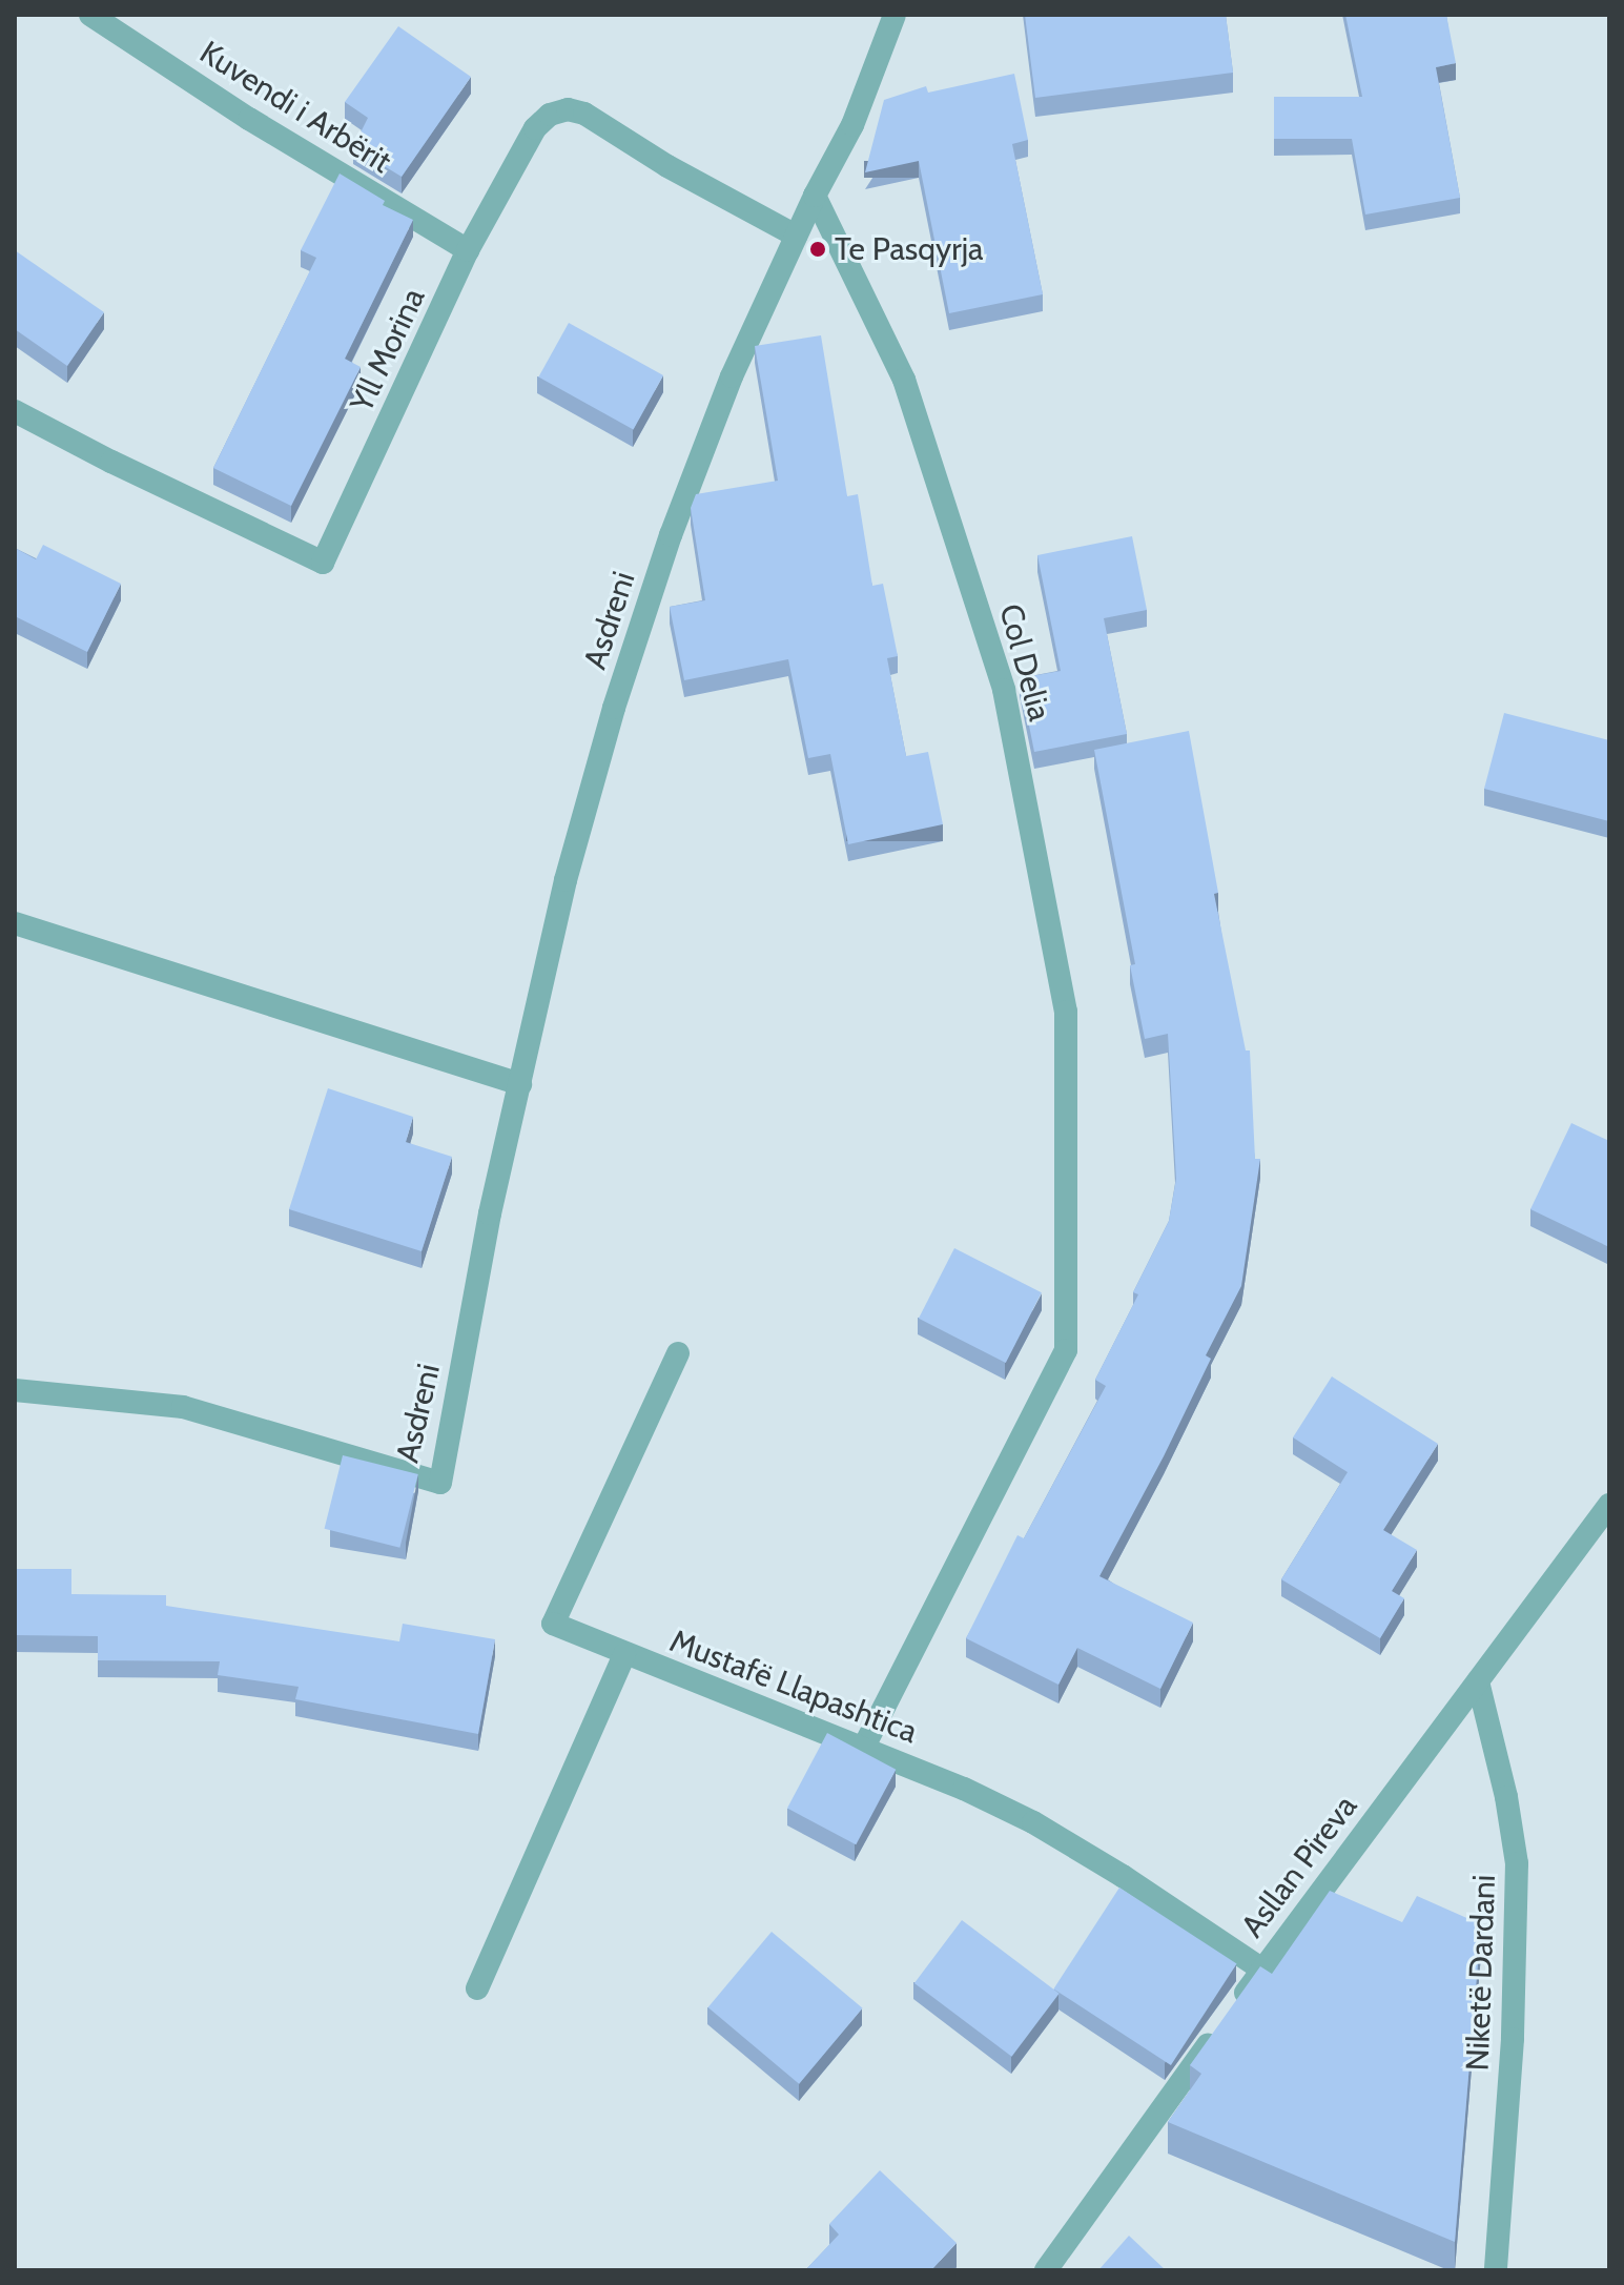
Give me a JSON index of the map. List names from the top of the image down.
{
  "streets": {
    "street": [
      "Kuvendi i Arbërit",
      "Yll Morina",
      "Asdreni",
      "Col Delia",
      "Mustafë Llapashtica",
      "Asllan Pireva",
      "Niketë Dardani"
    ]
  },
  "crossings": [
    ["Kuvendi i Arbërit", "Yll Morina"],
    ["Yll Morina", "Asdreni"],
    ["Asdreni", "Col Delia"],
    ["Col Delia", "Mustafë Llapashtica"],
    ["Mustafë Llapashtica", "Asllan Pireva"],
    ["Asllan Pireva", "Niketë Dardani"]
  ],
  "places": ["Te Pasqyrja"]
}
